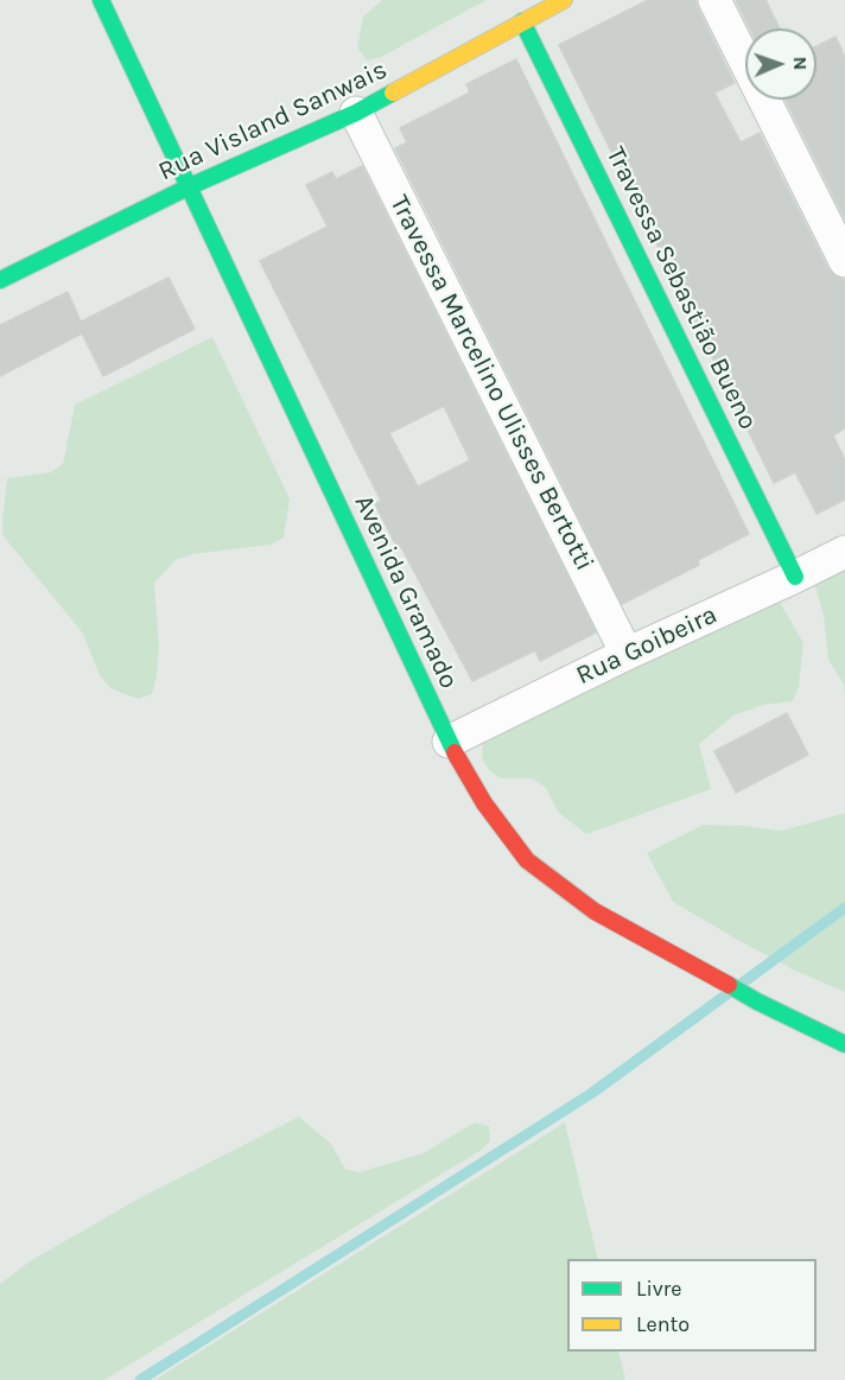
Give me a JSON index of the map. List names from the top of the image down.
{
  "streets": {
    "street": [
      "Rua Visland Sanwais",
      "Travessa Sebastião Bueno",
      "Travessa Marcelino Ulisses Bertotti",
      "Avenida Gramado",
      "Rua Goibeira"
    ]
  },
  "crossings": [
    ["Rua Visland Sanwais", "Travessa Sebastião Bueno"],
    ["Rua Visland Sanwais", "Travessa Marcelino Ulisses Bertotti"],
    ["Rua Visland Sanwais", "Avenida Gramado"],
    ["Travessa Sebastião Bueno", "Rua Goibeira"],
    ["Travessa Marcelino Ulisses Bertotti", "Rua Goibeira"],
    ["Avenida Gramado", "Rua Goibeira"]
  ],
  "legend": ["Livre", "Lento"],
  "north": "right"
}
